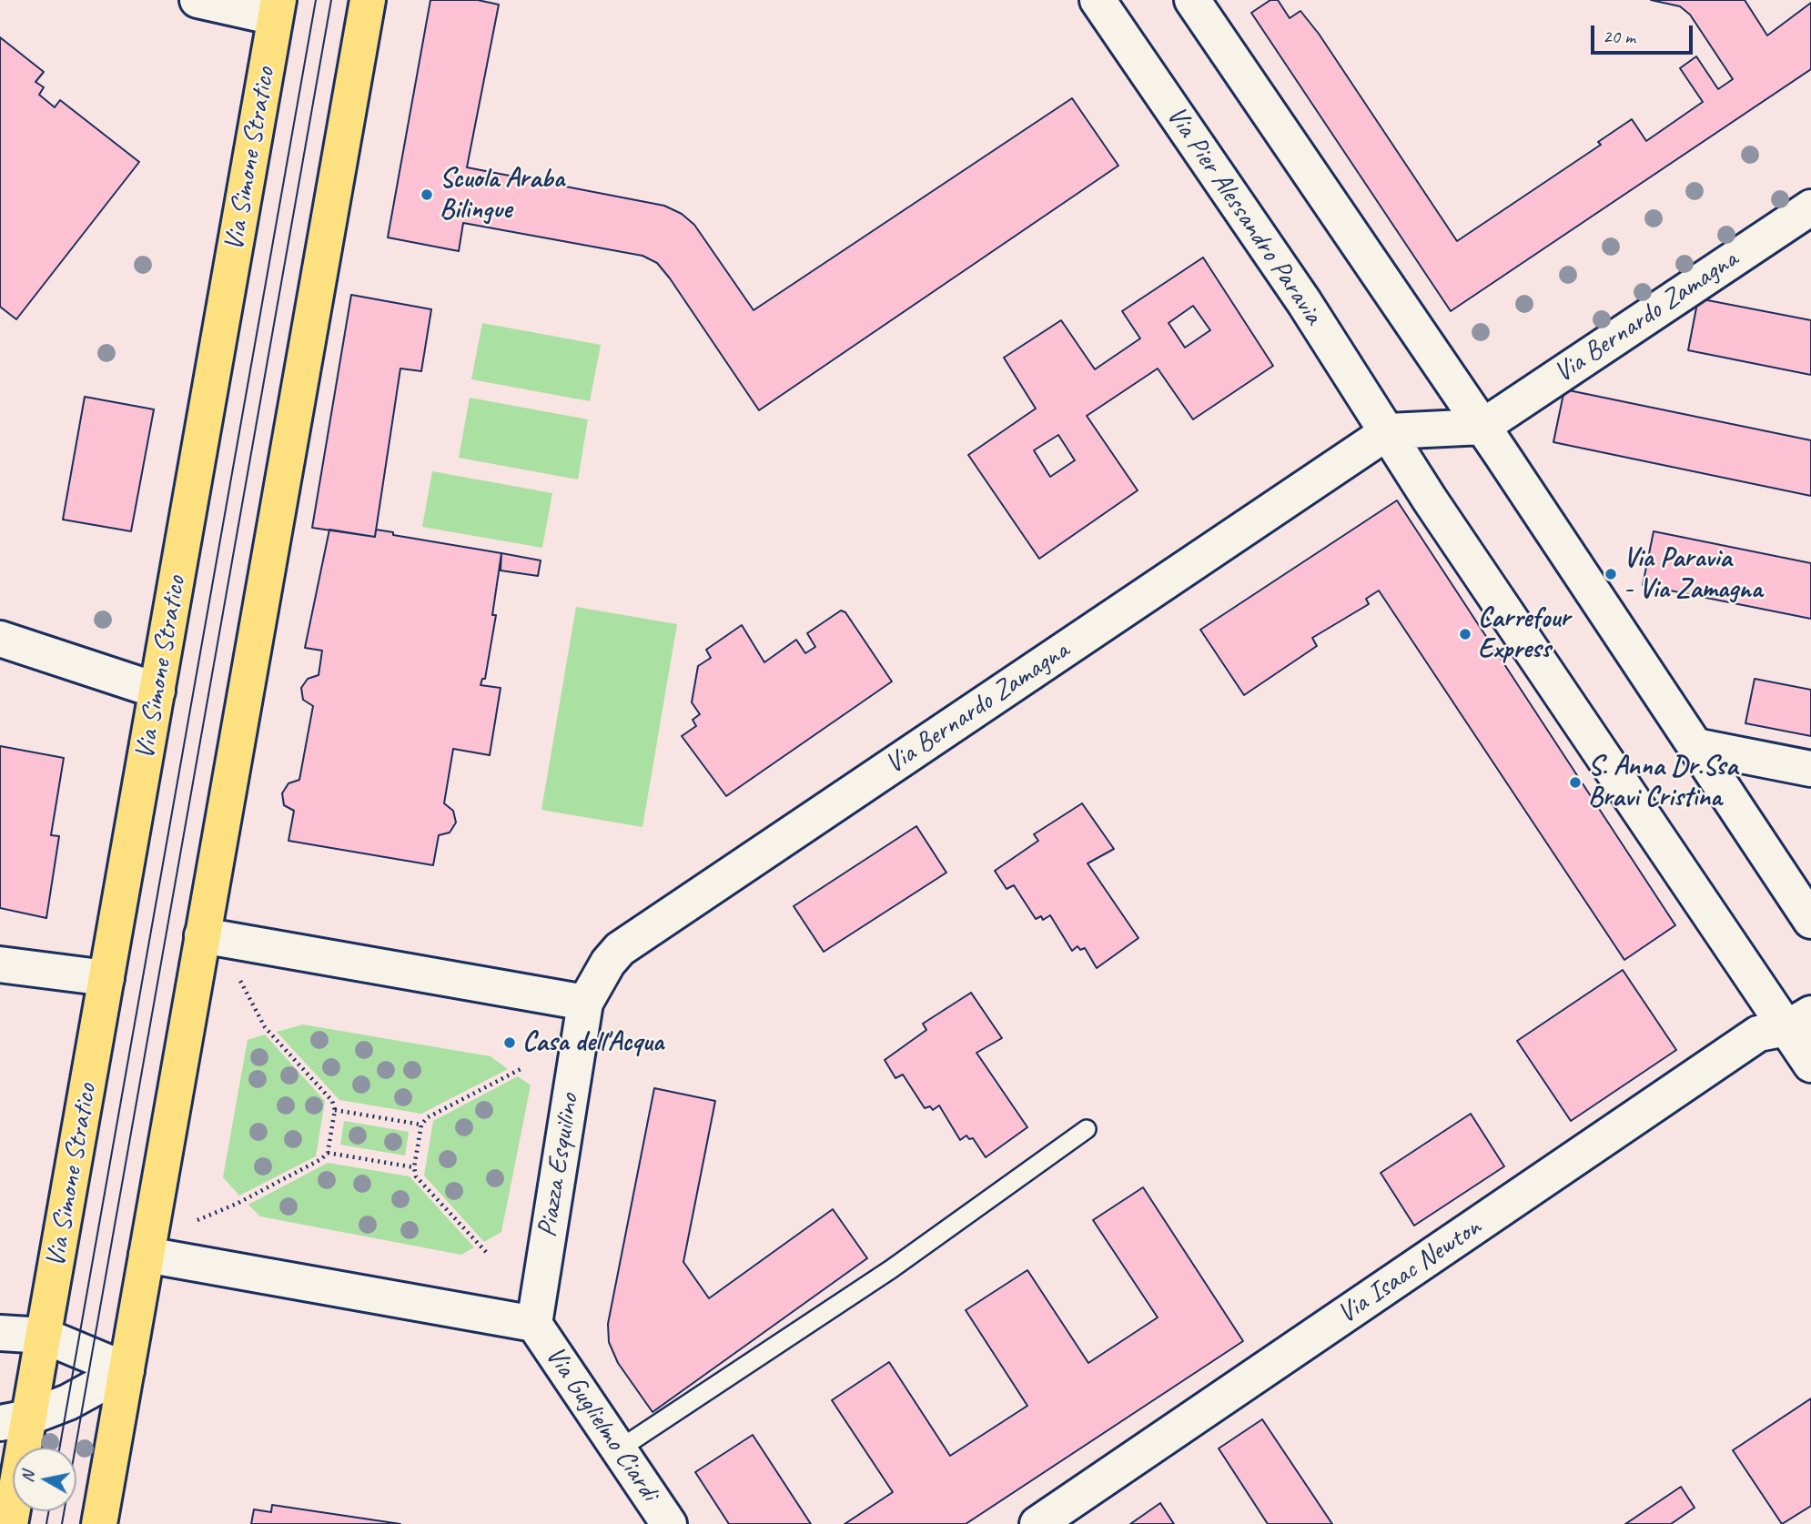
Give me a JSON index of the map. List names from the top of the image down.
{
  "streets": {
    "main road": ["Via Simone Stratico"],
    "street": [
      "Via Pier Alessandro Paravia",
      "Via Bernardo Zamagna",
      "Piazza Esquilino",
      "Via Isaac Newton",
      "Via Guglielmo Ciardi"
    ]
  },
  "crossings": [
    ["Via Pier Alessandro Paravia", "Via Bernardo Zamagna"],
    ["Via Pier Alessandro Paravia", "Via Isaac Newton"],
    ["Via Bernardo Zamagna", "Piazza Esquilino"],
    ["Piazza Esquilino", "Via Guglielmo Ciardi"]
  ],
  "places": [
    "Scuola Araba Bilingue",
    "Via Paravia - Via Zamagna",
    "Carrefour Express",
    "S. Anna Dr.Ssa Bravi Cristina",
    "Casa dell'Acqua"
  ],
  "scale_bar": "20 m",
  "north": "left"
}
